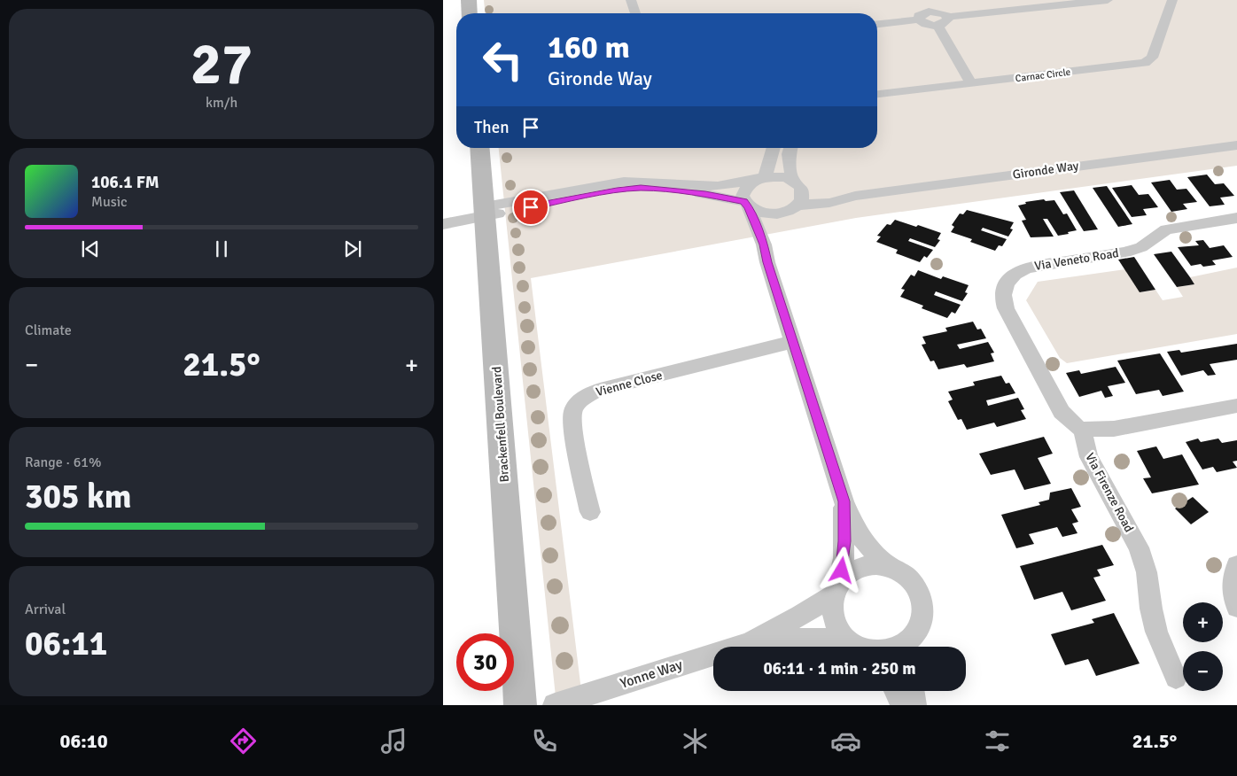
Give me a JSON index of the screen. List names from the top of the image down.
{
  "streets": {
    "street": [
      "Carnac Circle",
      "Gironde Way",
      "Via Veneto Road",
      "Vienne Close",
      "Brackenfell Boulevard",
      "Via Firenze Road",
      "Yonne Way"
    ]
  },
  "crossings": [
    ["Via Veneto Road", "Via Firenze Road"]
  ],
  "page": {
    "tile": [
      ["27", "km/h"],
      "Climate",
      ["Range · 61%", "305 km"],
      ["Arrival", "06:11"]
    ],
    "turn": ["160 m", "Gironde Way"],
    "then": "Then",
    "song": ["106.1 FM", "Music"],
    "heat": ["−", "21.5°", "+"],
    "map_buttons": ["+", "−"],
    "limit": "30",
    "trip": "06:11 · 1 min · 250 m",
    "tabs": ["06:10", "21.5°"]
  }
}
